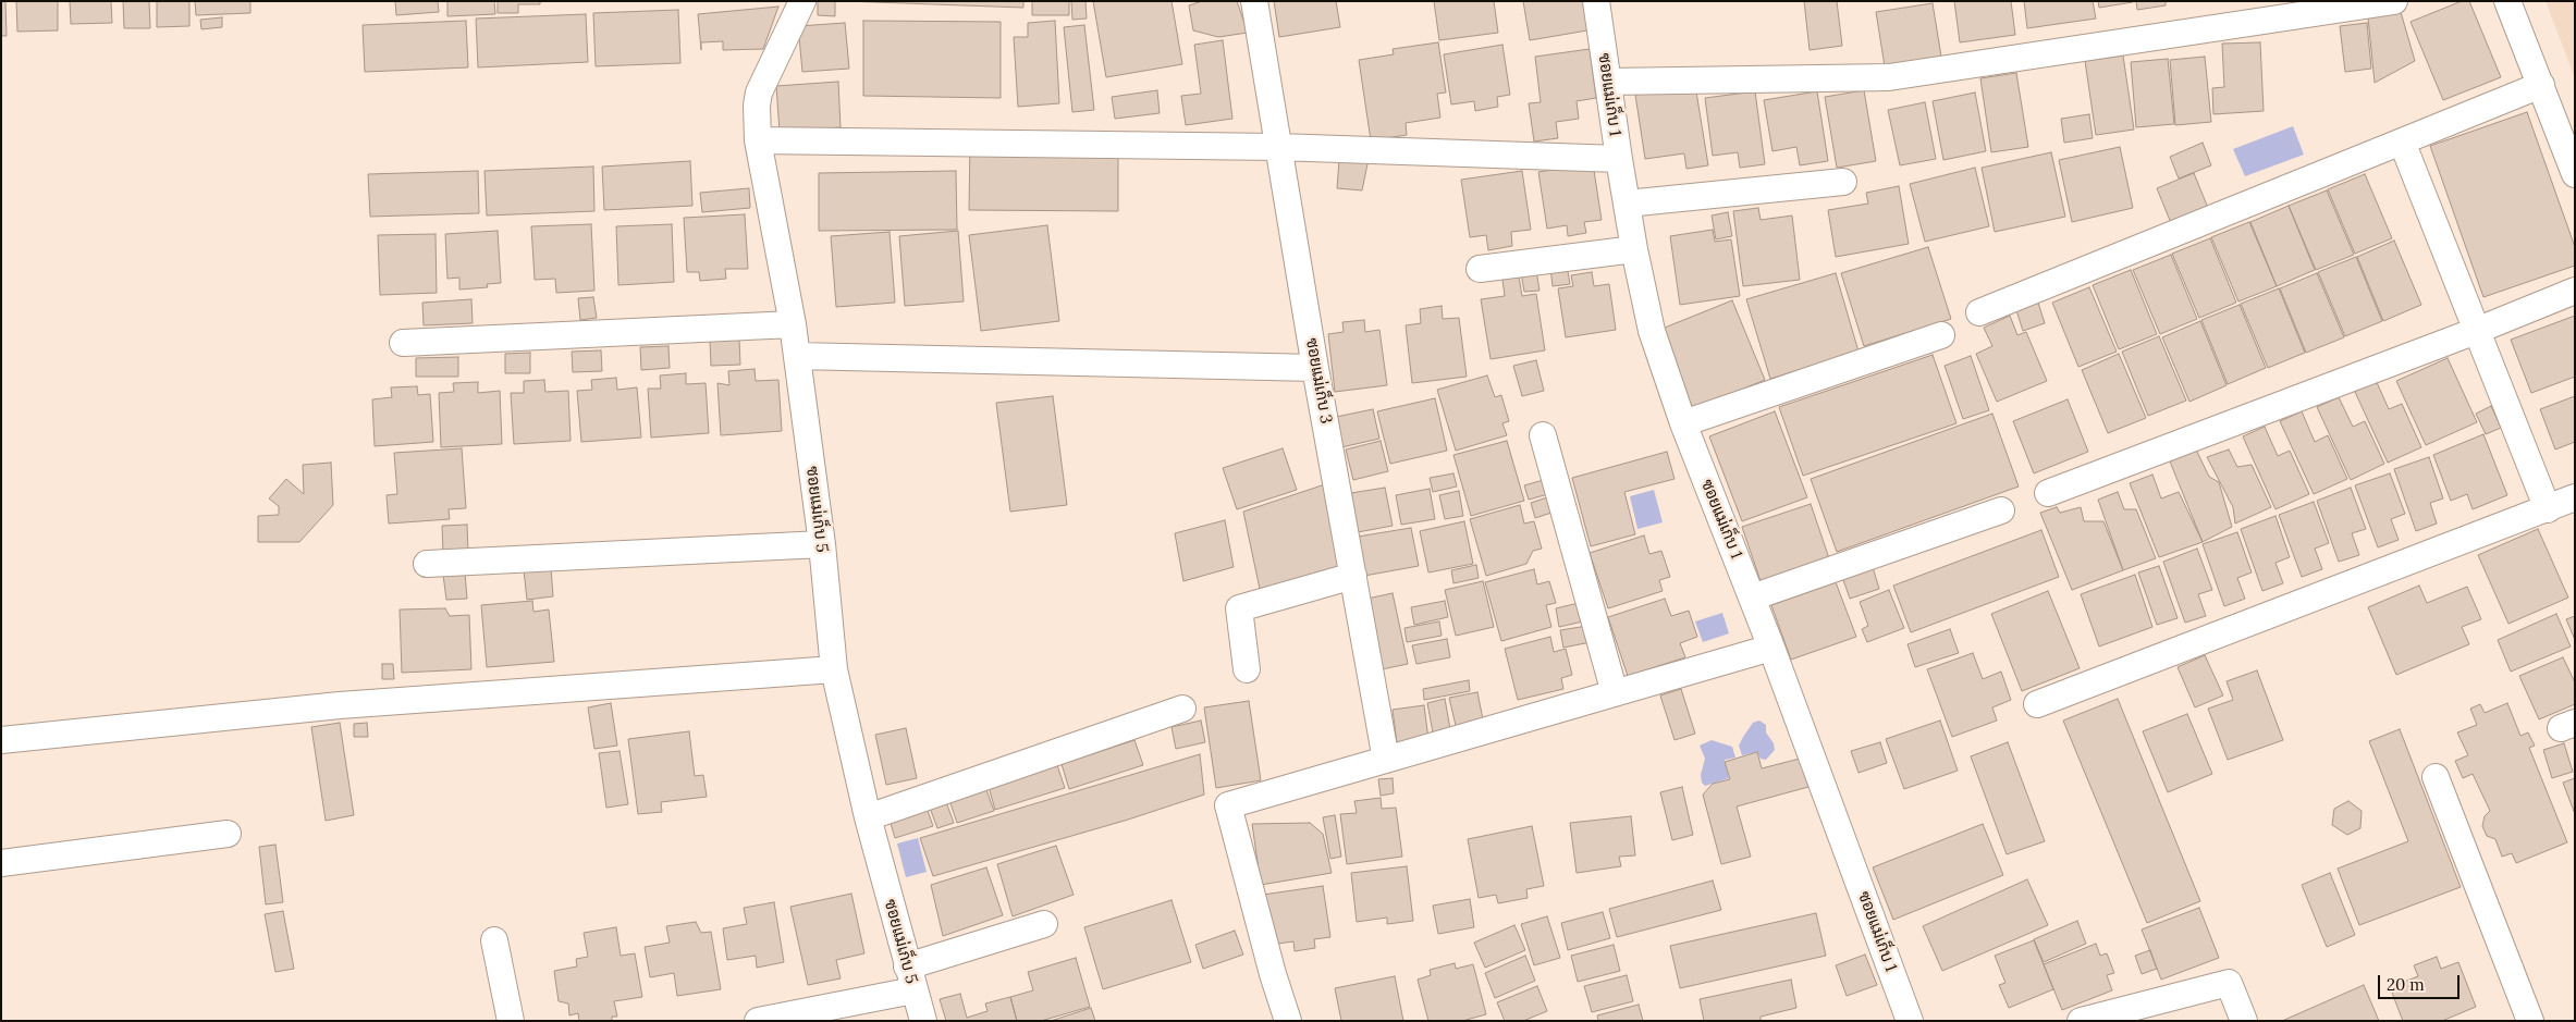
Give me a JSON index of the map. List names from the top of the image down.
{
  "streets": {
    "street": ["ซอยแม่เก็บ 1", "ซอยแม่เก็บ 3", "ซอยแม่เก็บ 5"]
  },
  "scale_bar": "20 m"
}
